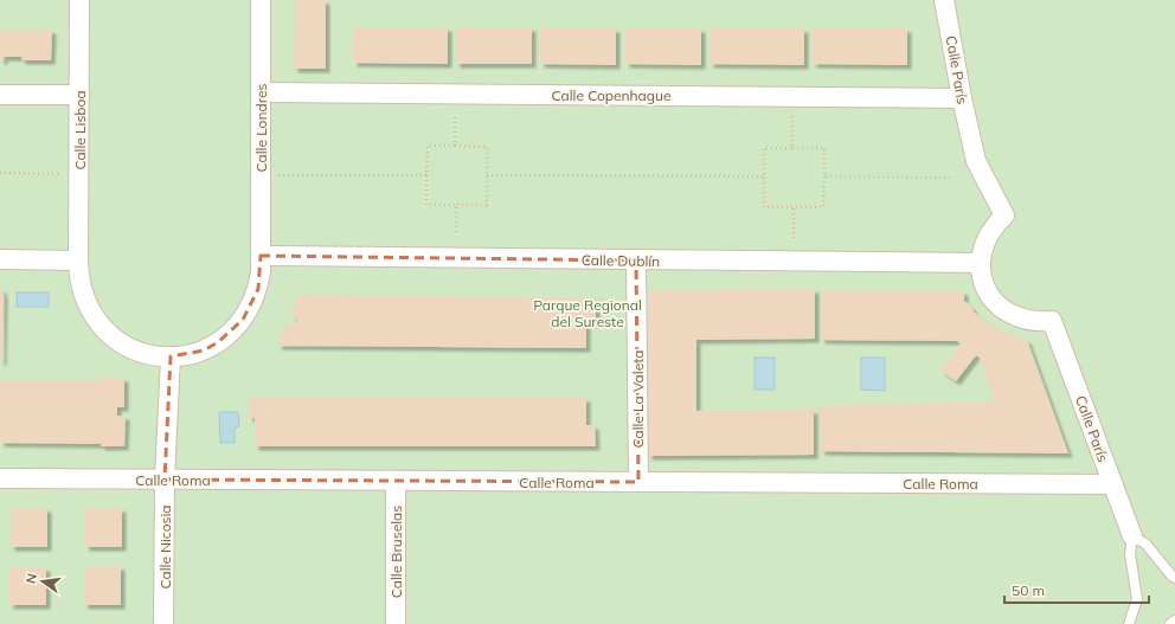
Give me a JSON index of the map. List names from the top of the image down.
{
  "streets": {
    "street": [
      "Calle París",
      "Calle Copenhague",
      "Calle Londres",
      "Calle Lisboa",
      "Calle Dublín",
      "Calle La Valeta",
      "Calle Roma",
      "Calle Nicosia",
      "Calle Bruselas"
    ]
  },
  "crossings": [
    ["Calle París", "Calle Copenhague"],
    ["Calle París", "Calle Dublín"],
    ["Calle París", "Calle Roma"],
    ["Calle Copenhague", "Calle Londres"],
    ["Calle Londres", "Calle Lisboa"],
    ["Calle Londres", "Calle Dublín"],
    ["Calle Londres", "Calle Nicosia"],
    ["Calle Lisboa", "Calle Nicosia"],
    ["Calle Dublín", "Calle La Valeta"],
    ["Calle La Valeta", "Calle Roma"],
    ["Calle Roma", "Calle Nicosia"],
    ["Calle Roma", "Calle Bruselas"]
  ],
  "parks": ["Parque Regional del Sureste"],
  "scale_bar": "50 m",
  "north": "left"
}
